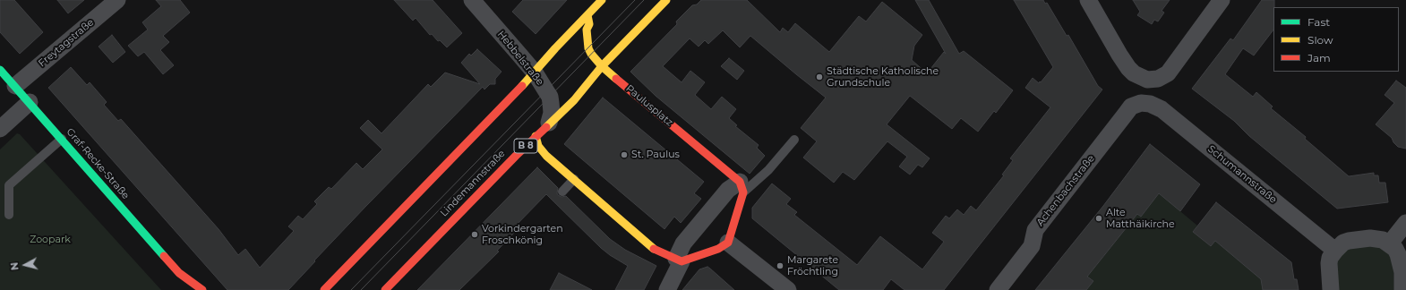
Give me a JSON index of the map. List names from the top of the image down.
{
  "streets": {
    "street": [
      "Freytagstraße",
      "Hebbelstraße",
      "Paulusplatz",
      "B 8",
      "Graf-Recke-Straße",
      "Schumannstraße",
      "Lindemannstraße",
      "Achenbachstraße"
    ]
  },
  "crossings": [
    ["Freytagstraße", "Graf-Recke-Straße"],
    ["Hebbelstraße", "Lindemannstraße"],
    ["Paulusplatz", "Lindemannstraße"],
    ["Schumannstraße", "Achenbachstraße"]
  ],
  "parks": ["Zoopark"],
  "places": [
    "Städtische Katholische Grundschule",
    "St. Paulus",
    "Alte Matthäikirche",
    "Vorkindergarten Froschkönig",
    "Margarete Fröchtling"
  ],
  "legend": ["Fast", "Slow", "Jam"],
  "north": "left"
}
